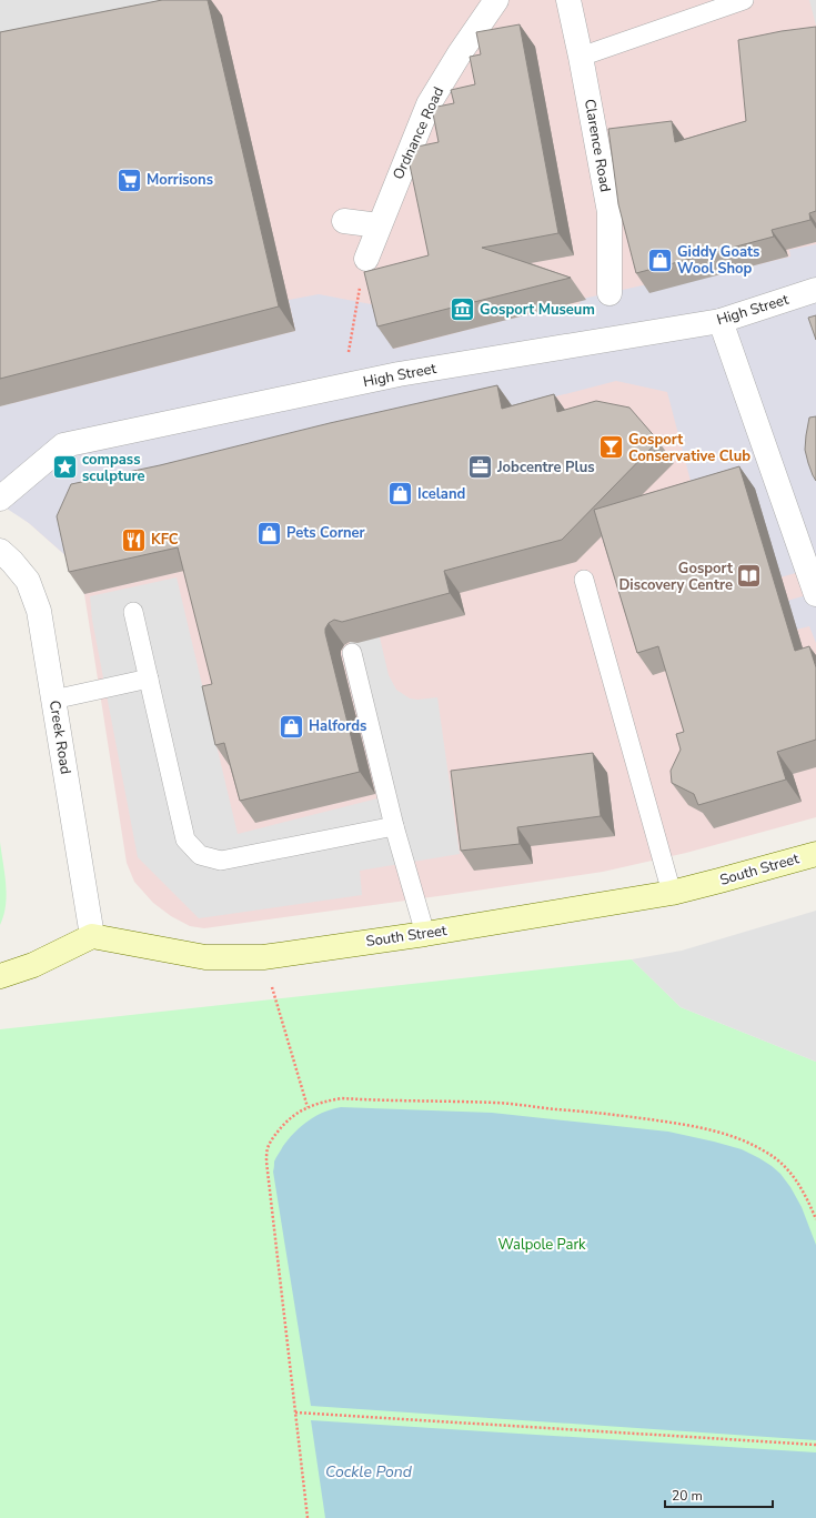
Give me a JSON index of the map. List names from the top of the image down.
{
  "streets": {
    "main road": ["South Street"],
    "street": [
      "Ordnance Road",
      "Clarence Road",
      "High Street",
      "Creek Road"
    ]
  },
  "crossings": [
    ["Creek Road", "South Street"]
  ],
  "water": ["Cockle Pond"],
  "parks": ["Walpole Park"],
  "places": {
    "supermarket": ["Morrisons"],
    "shop": [
      "Giddy Goats Wool Shop",
      "Iceland",
      "Pets Corner",
      "Halfords"
    ],
    "museum": ["Gosport Museum"],
    "bar": ["Gosport Conservative Club"],
    "place": ["compass sculpture"],
    "office": ["Jobcentre Plus"],
    "restaurant": ["KFC"],
    "library": ["Gosport Discovery Centre"]
  },
  "scale_bar": "20 m"
}
